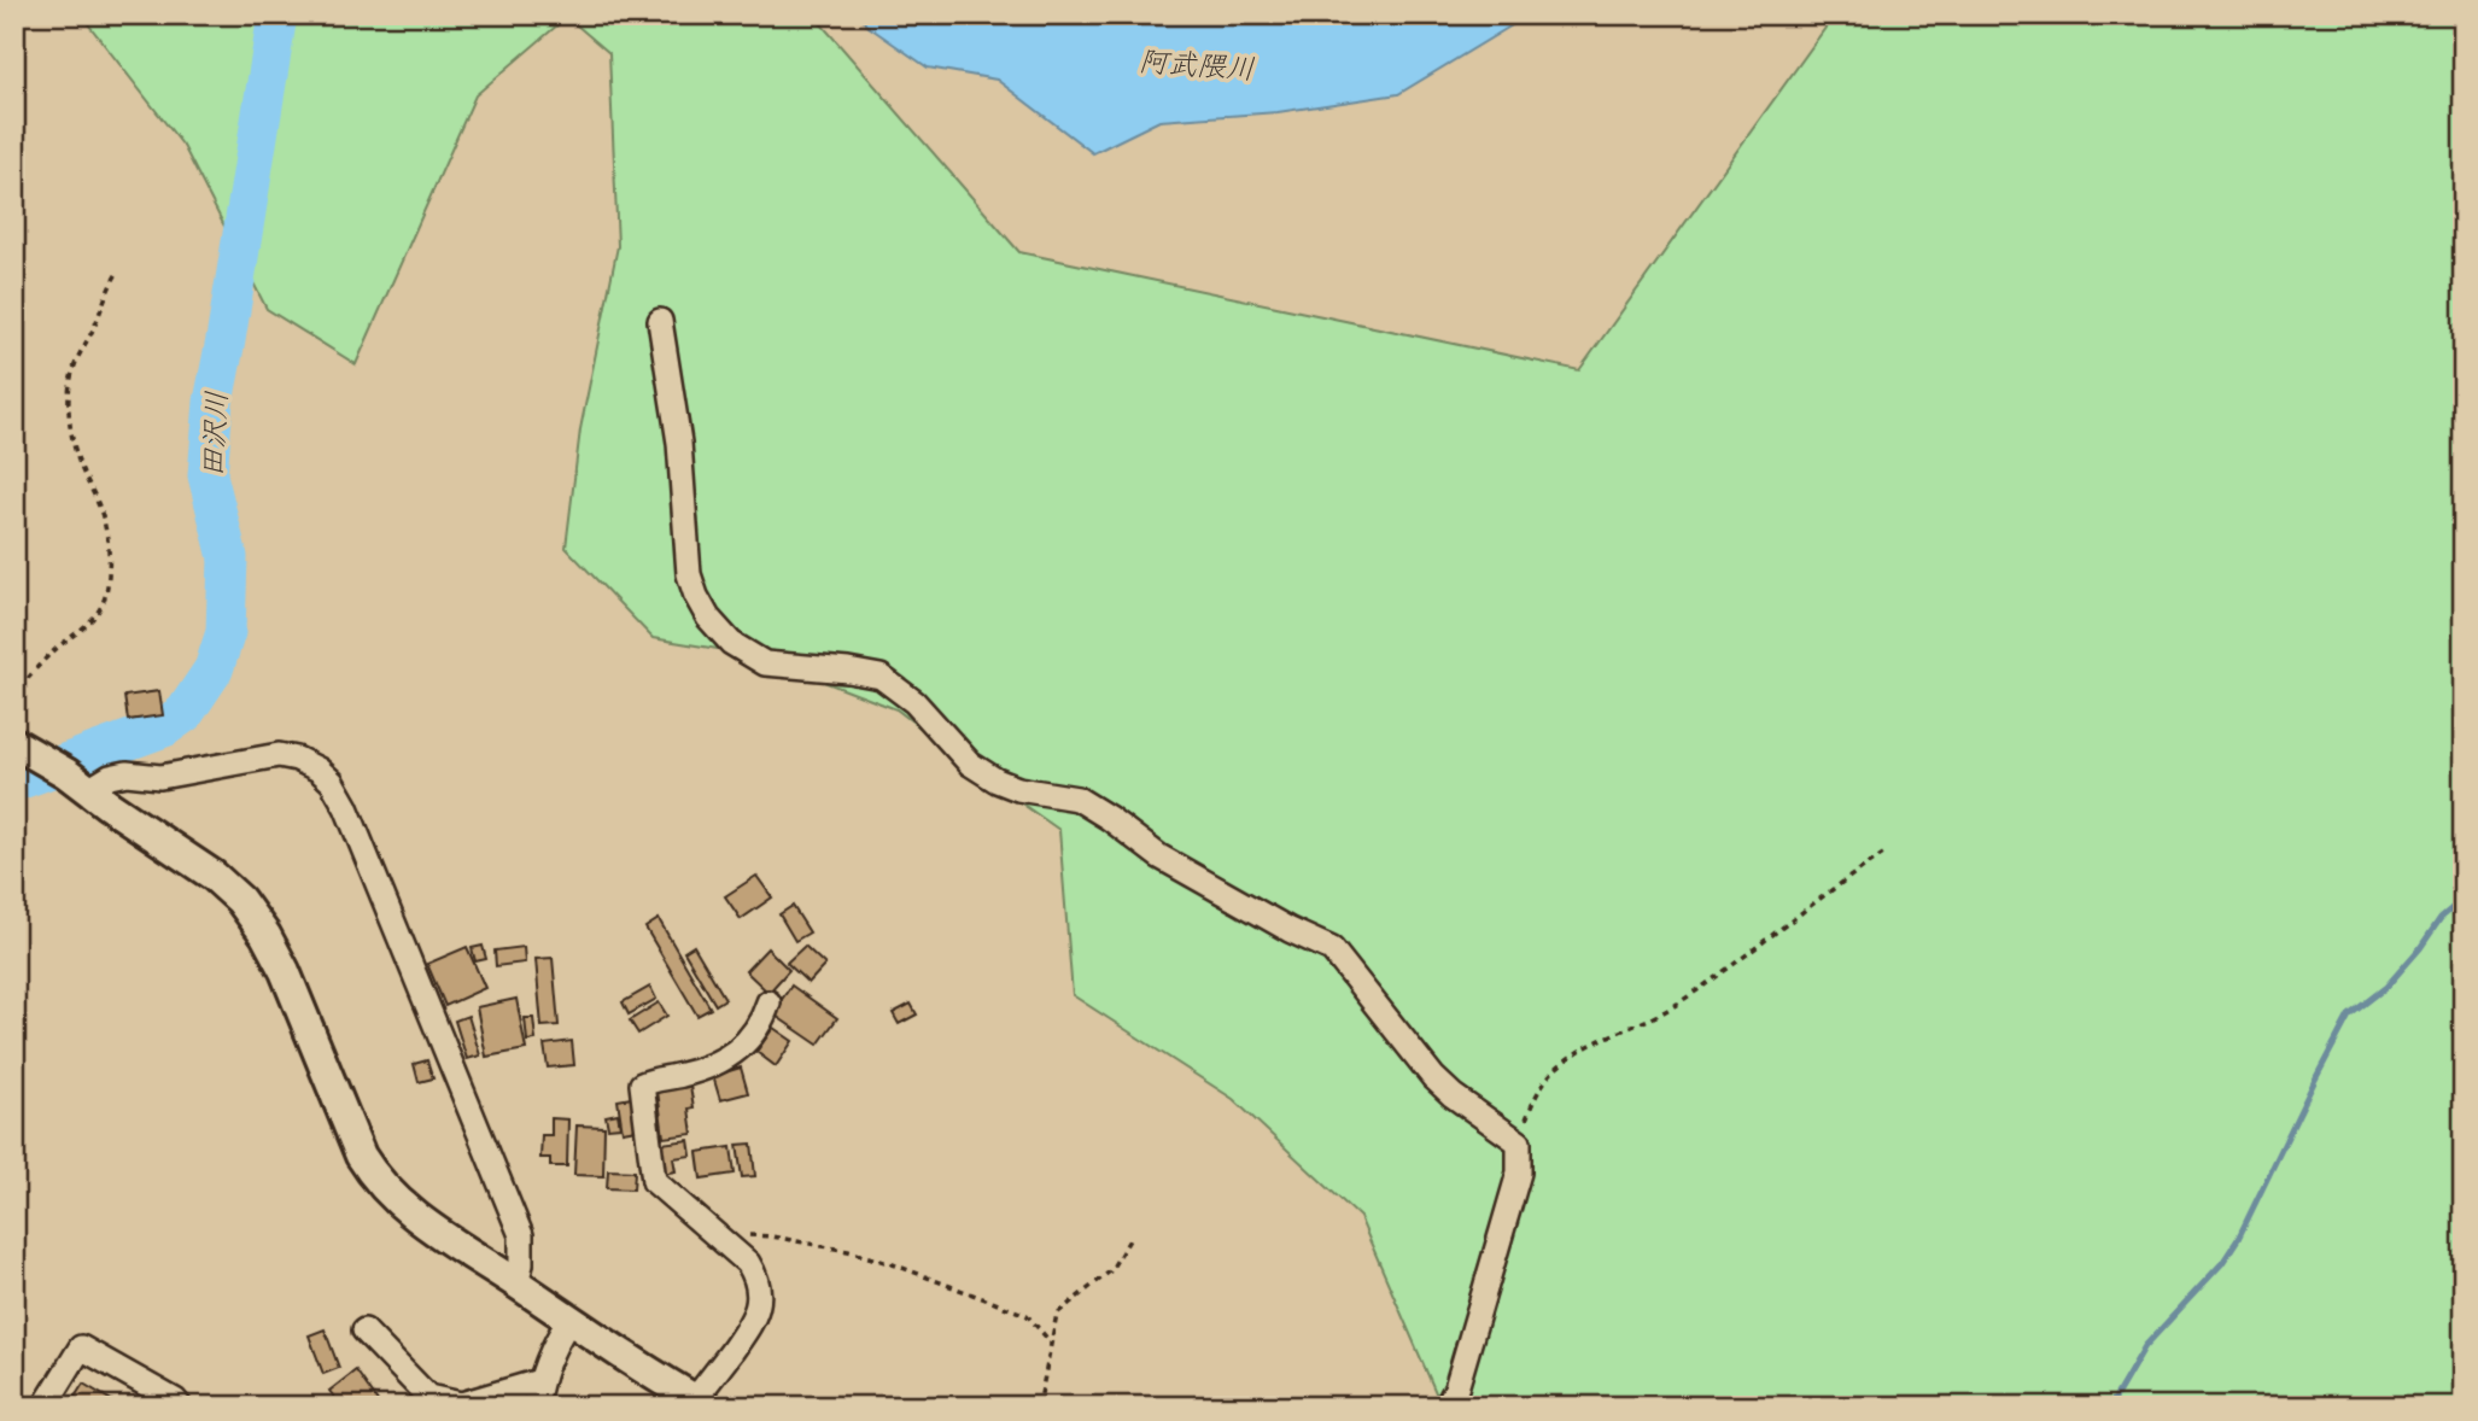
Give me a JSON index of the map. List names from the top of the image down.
{
  "water": ["阿武隈川", "田沢川"]
}
